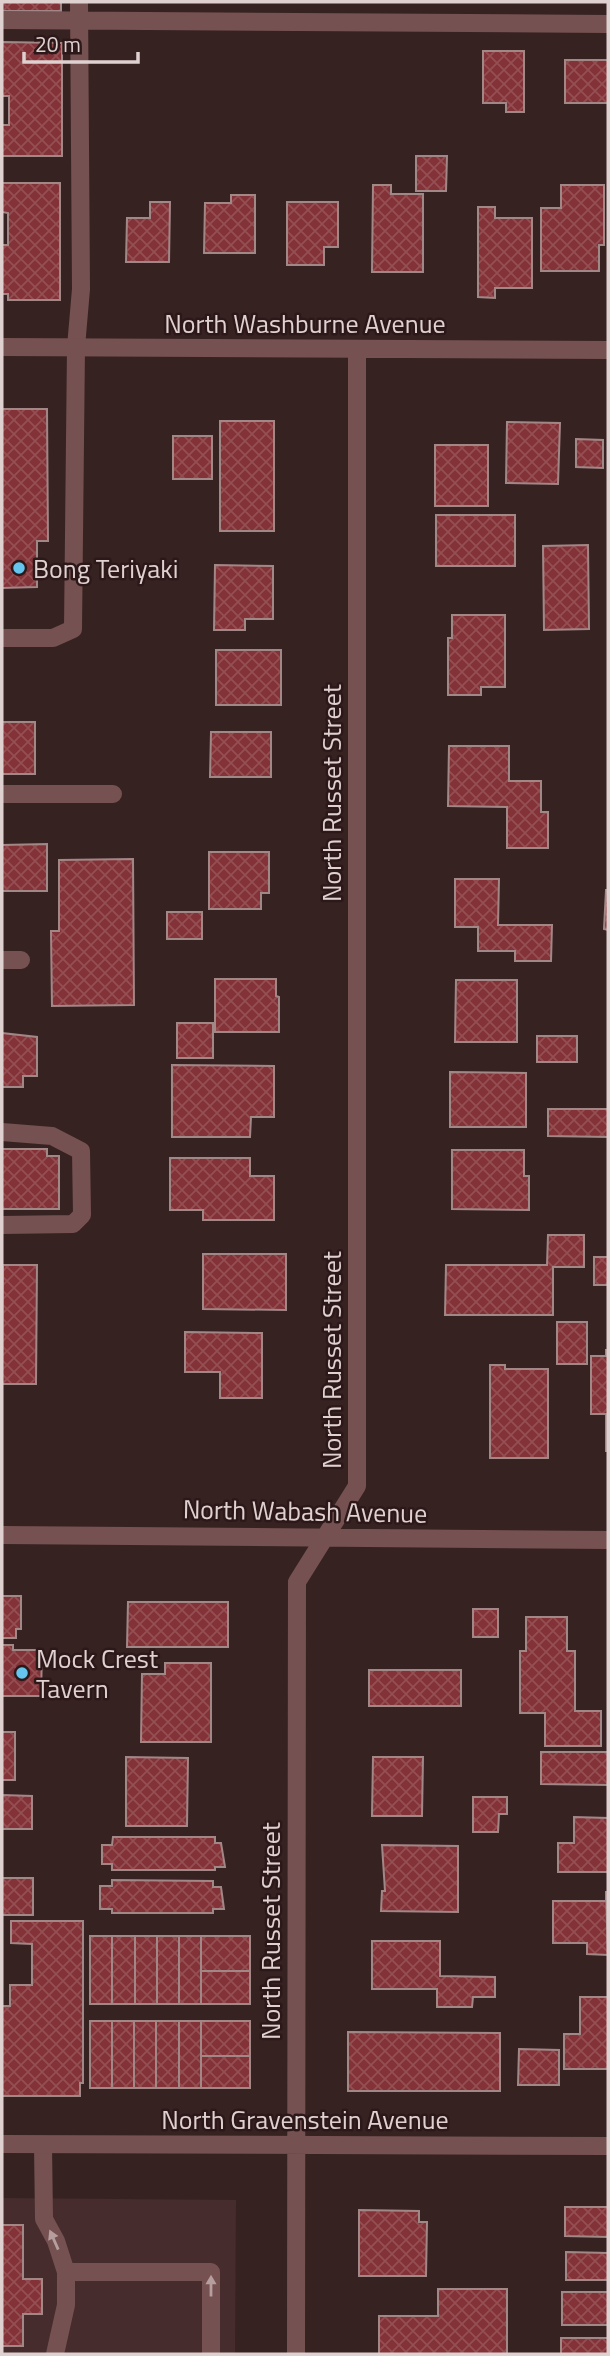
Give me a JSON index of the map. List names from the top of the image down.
{
  "streets": {
    "street": [
      "North Washburne Avenue",
      "North Russet Street",
      "North Wabash Avenue",
      "North Gravenstein Avenue"
    ]
  },
  "crossings": [
    ["North Washburne Avenue", "North Russet Street"],
    ["North Russet Street", "North Wabash Avenue"],
    ["North Russet Street", "North Gravenstein Avenue"]
  ],
  "places": ["Bong Teriyaki", "Mock Crest Tavern"],
  "scale_bar": "20 m"
}
